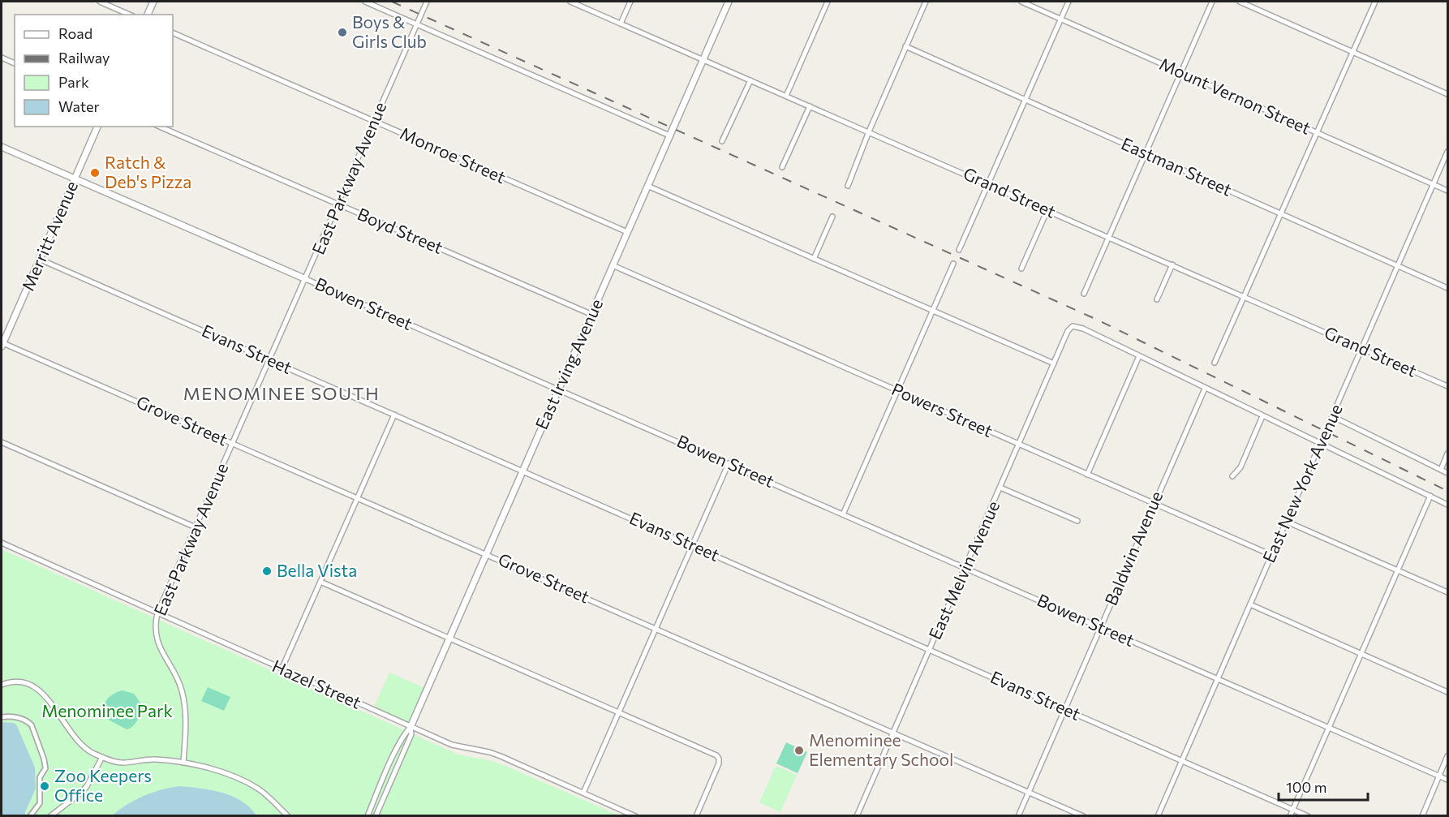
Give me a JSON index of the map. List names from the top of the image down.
{
  "streets": {
    "street": [
      "Mount Vernon Street",
      "Monroe Street",
      "Eastman Street",
      "East Parkway Avenue",
      "Grand Street",
      "Boyd Street",
      "Merritt Avenue",
      "Bowen Street",
      "Evans Street",
      "East Irving Avenue",
      "Powers Street",
      "Grove Street",
      "East New York Avenue",
      "Baldwin Avenue",
      "East Melvin Avenue",
      "Hazel Street"
    ]
  },
  "crossings": [
    ["Mount Vernon Street", "East New York Avenue"],
    ["Monroe Street", "East Parkway Avenue"],
    ["Monroe Street", "East Irving Avenue"],
    ["Eastman Street", "East New York Avenue"],
    ["East Parkway Avenue", "Boyd Street"],
    ["East Parkway Avenue", "Bowen Street"],
    ["East Parkway Avenue", "Evans Street"],
    ["East Parkway Avenue", "Grove Street"],
    ["East Parkway Avenue", "Hazel Street"],
    ["Grand Street", "East Irving Avenue"],
    ["Grand Street", "East New York Avenue"],
    ["Boyd Street", "East Irving Avenue"],
    ["Merritt Avenue", "Bowen Street"],
    ["Merritt Avenue", "Evans Street"],
    ["Merritt Avenue", "Grove Street"],
    ["Bowen Street", "East Irving Avenue"],
    ["Bowen Street", "East New York Avenue"],
    ["Bowen Street", "Baldwin Avenue"],
    ["Bowen Street", "East Melvin Avenue"],
    ["Evans Street", "East Irving Avenue"],
    ["Evans Street", "East New York Avenue"],
    ["Evans Street", "Baldwin Avenue"],
    ["Evans Street", "East Melvin Avenue"],
    ["East Irving Avenue", "Powers Street"],
    ["East Irving Avenue", "Grove Street"],
    ["East Irving Avenue", "Hazel Street"],
    ["Powers Street", "East New York Avenue"],
    ["Powers Street", "Baldwin Avenue"],
    ["Powers Street", "East Melvin Avenue"],
    ["Grove Street", "Baldwin Avenue"],
    ["Grove Street", "East Melvin Avenue"]
  ],
  "districts": ["MENOMINEE SOUTH"],
  "parks": ["Menominee Park"],
  "places": [
    "Boys & Girls Club",
    "Ratch & Deb's Pizza",
    "Bella Vista",
    "Menominee Elementary School",
    "Zoo Keepers Office"
  ],
  "legend": [
    "Road",
    "Railway",
    "Park",
    "Water"
  ],
  "scale_bar": "100 m"
}
